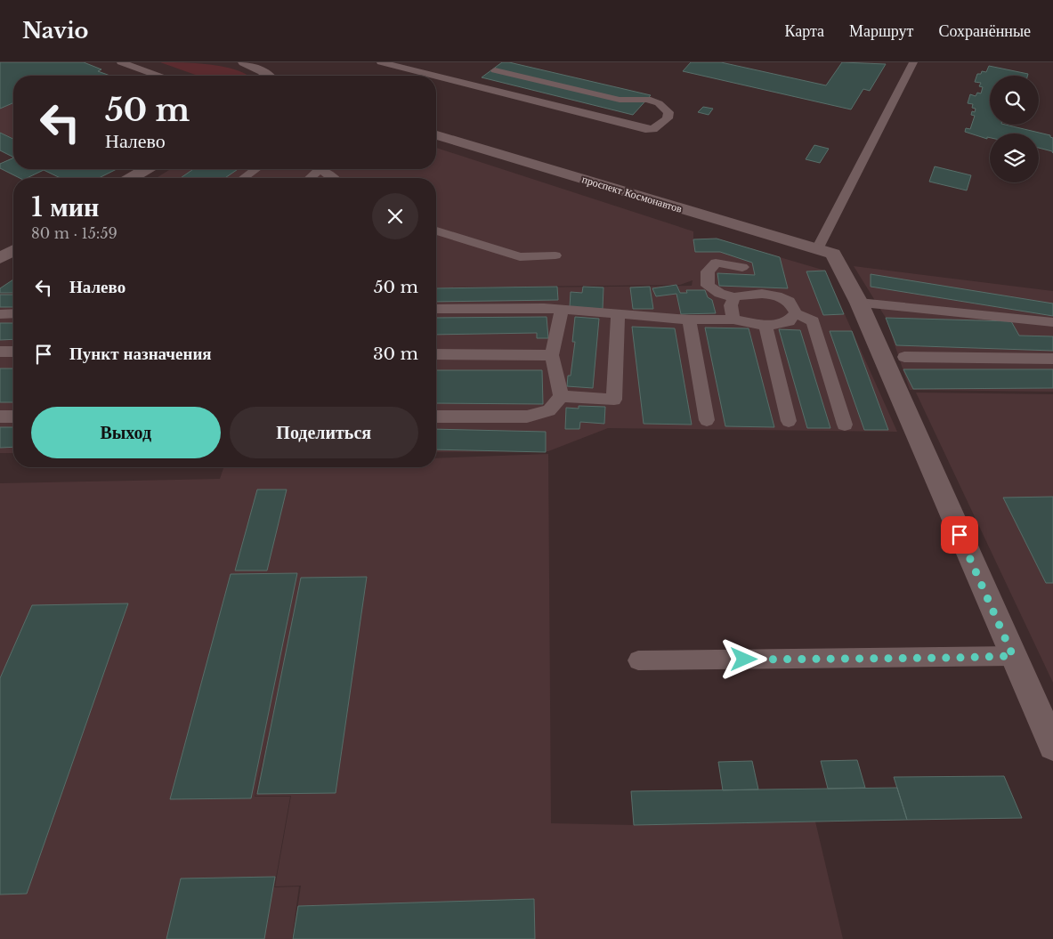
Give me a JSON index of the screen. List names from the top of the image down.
{
  "streets": {
    "street": ["проспект Космонавтов"]
  },
  "page": {
    "header": "Navio",
    "nav": ["Карта", "Маршрут", "Сохранённые"],
    "turn": ["50 m", "Налево"],
    "heading": ["1 мин", "80 m · 15:59"],
    "list": [
      {
        "name": "Налево",
        "value": "50 m"
      },
      {
        "name": "Пункт назначения",
        "value": "30 m"
      }
    ],
    "buttons": ["Выход", "Поделиться"]
  }
}
